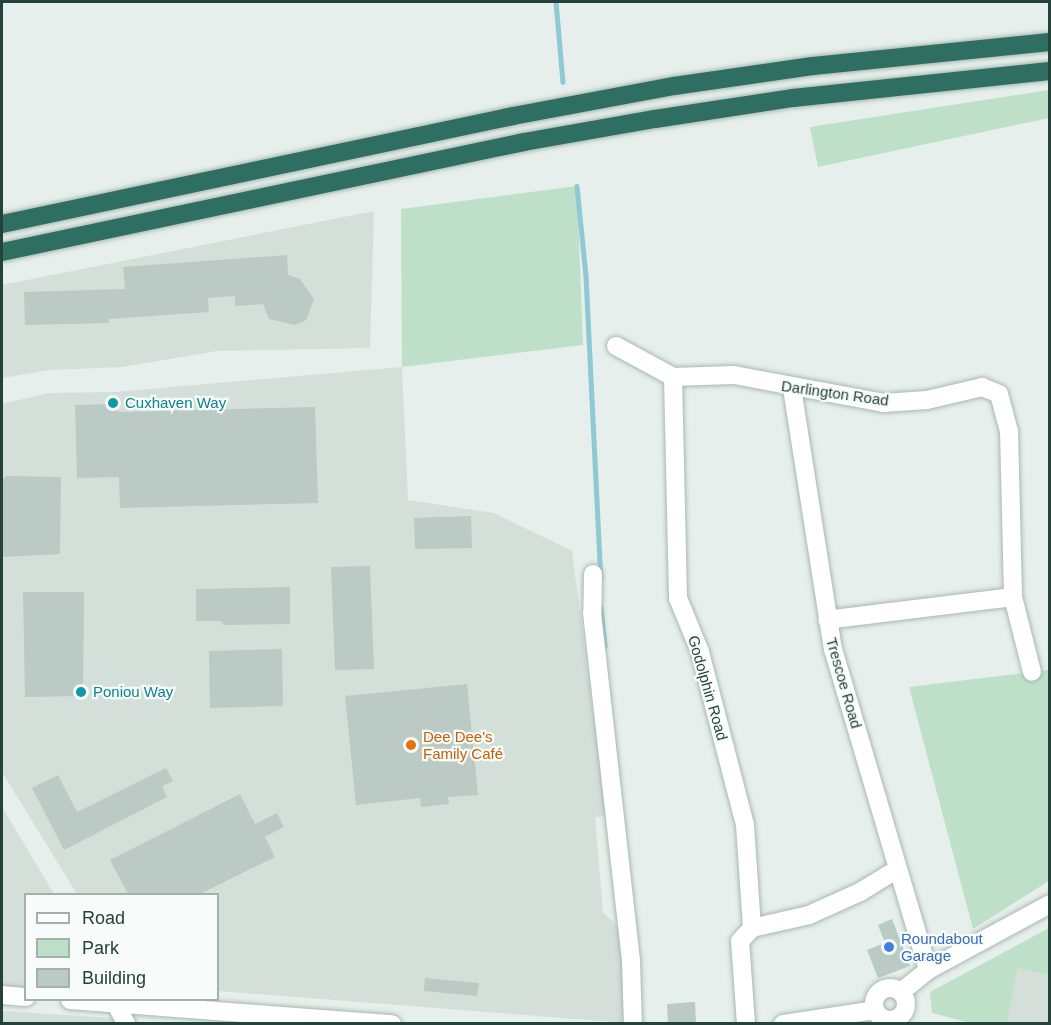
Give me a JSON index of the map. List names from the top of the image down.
{
  "streets": {
    "street": ["Darlington Road", "Trescoe Road", "Godolphin Road"]
  },
  "crossings": [
    ["Darlington Road", "Trescoe Road"],
    ["Darlington Road", "Godolphin Road"]
  ],
  "places": [
    "Cuxhaven Way",
    "Poniou Way",
    "Dee Dee's Family Café",
    "Roundabout Garage"
  ],
  "legend": ["Road", "Park", "Building"]
}
